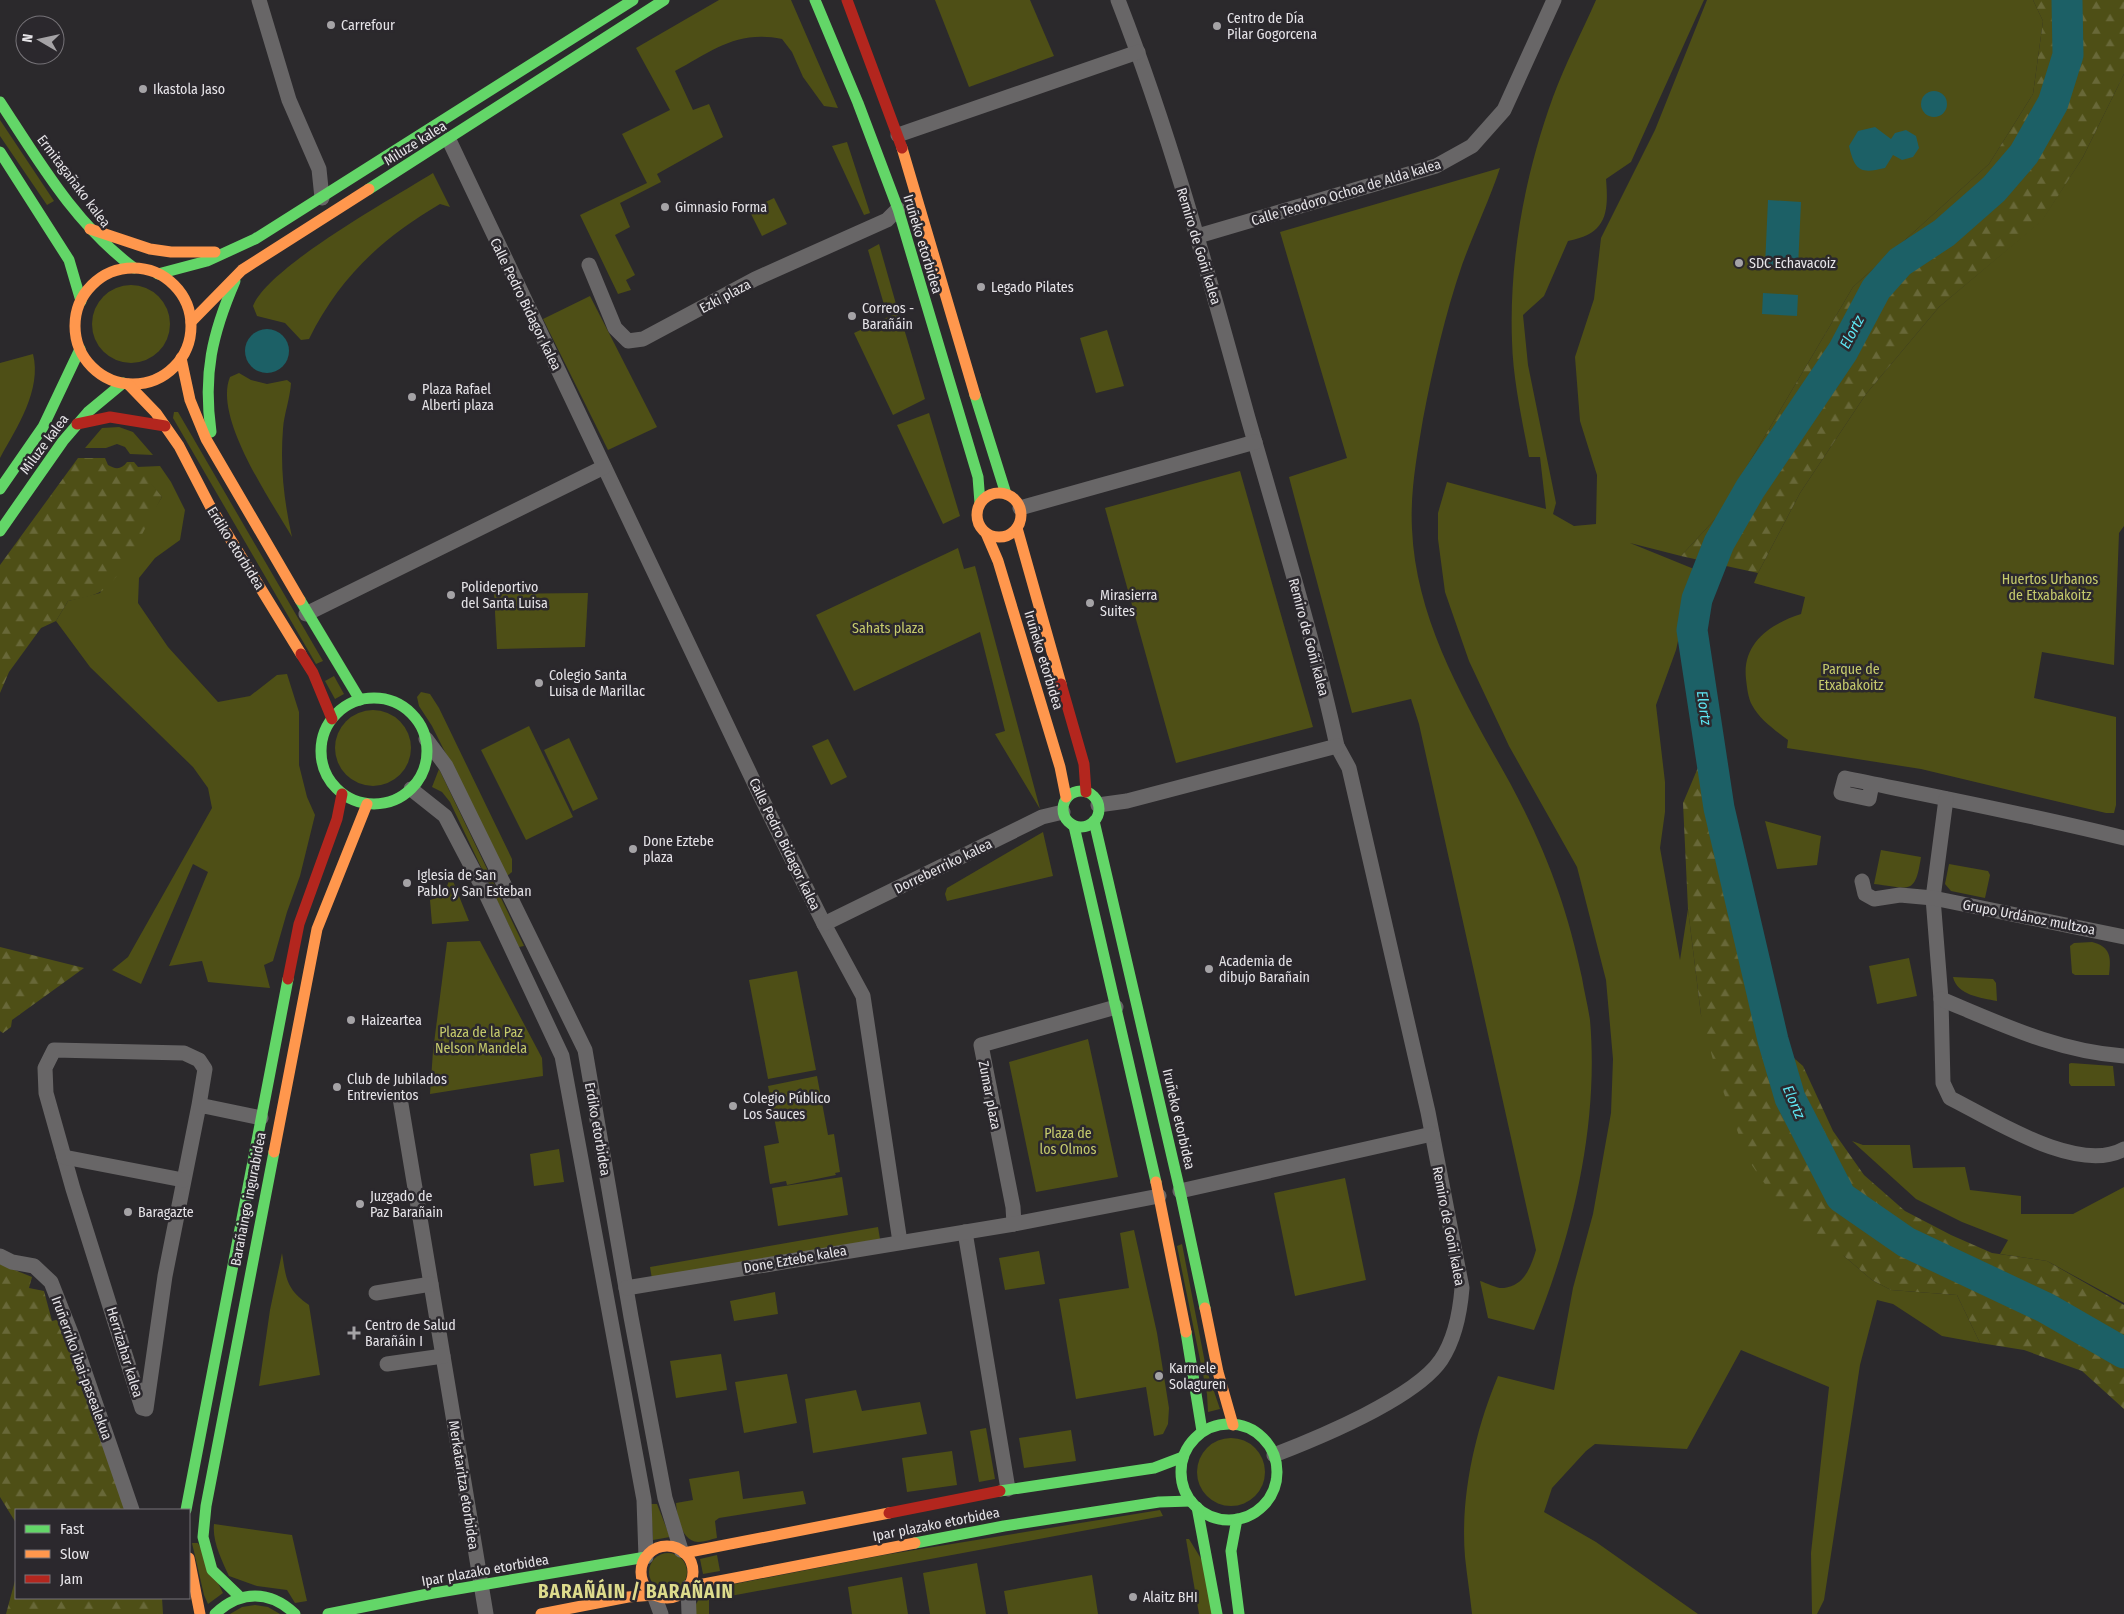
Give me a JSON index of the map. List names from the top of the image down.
{
  "streets": {
    "main road": [
      "Miluze kalea",
      "Ermitagañako kalea",
      "Iruñeko etorbidea",
      "Erdiko etorbidea",
      "Barañaingo ingurabidea",
      "Ipar plazako etorbidea"
    ],
    "street": [
      "Calle Teodoro Ochoa de Alda kalea",
      "Remiro de Goñi kalea",
      "Ezki plaza",
      "Calle Pedro Bidagor kalea",
      "Dorreberriko kalea",
      "Grupo Urdánoz multzoa",
      "Zumar plaza",
      "Done Eztebe kalea",
      "Herrizahar kalea",
      "Iruñerriko ibai-pasealekua",
      "Merkataritza etorbidea"
    ]
  },
  "crossings": [
    ["Miluze kalea", "Ermitagañako kalea"],
    ["Miluze kalea", "Calle Pedro Bidagor kalea"],
    ["Miluze kalea", "Erdiko etorbidea"],
    ["Ermitagañako kalea", "Erdiko etorbidea"],
    ["Calle Teodoro Ochoa de Alda kalea", "Remiro de Goñi kalea"],
    ["Iruñeko etorbidea", "Remiro de Goñi kalea"],
    ["Iruñeko etorbidea", "Ezki plaza"],
    ["Iruñeko etorbidea", "Dorreberriko kalea"],
    ["Iruñeko etorbidea", "Ipar plazako etorbidea"],
    ["Remiro de Goñi kalea", "Ipar plazako etorbidea"],
    ["Calle Pedro Bidagor kalea", "Dorreberriko kalea"],
    ["Calle Pedro Bidagor kalea", "Done Eztebe kalea"],
    ["Erdiko etorbidea", "Barañaingo ingurabidea"],
    ["Erdiko etorbidea", "Done Eztebe kalea"],
    ["Erdiko etorbidea", "Ipar plazako etorbidea"],
    ["Zumar plaza", "Done Eztebe kalea"],
    ["Merkataritza etorbidea", "Ipar plazako etorbidea"]
  ],
  "districts": ["BARAÑÁIN / BARAÑAIN"],
  "water": ["Elortz"],
  "parks": [
    "Huertos Urbanos de Etxabakoitz",
    "Sahats plaza",
    "Parque de Etxabakoitz",
    "Plaza de la Paz Nelson Mandela",
    "Plaza de los Olmos"
  ],
  "places": {
    "other": [
      "Carrefour",
      "Centro de Día Pilar Gogorcena",
      "Ikastola Jaso",
      "Gimnasio Forma",
      "SDC Echavacoiz",
      "Legado Pilates",
      "Correos - Barañáin",
      "Plaza Rafael Alberti plaza",
      "Polideportivo del Santa Luisa",
      "Mirasierra Suites",
      "Colegio Santa Luisa de Marillac",
      "Done Eztebe plaza",
      "Iglesia de San Pablo y San Esteban",
      "Academia de dibujo Barañain",
      "Haizeartea",
      "Club de Jubilados Entrevientos",
      "Colegio Público Los Sauces",
      "Juzgado de Paz Barañain",
      "Baragazte",
      "Karmele Solaguren",
      "Alaitz BHI"
    ],
    "health": ["Centro de Salud Barañáin I"]
  },
  "legend": ["Fast", "Slow", "Jam"],
  "north": "left"
}
